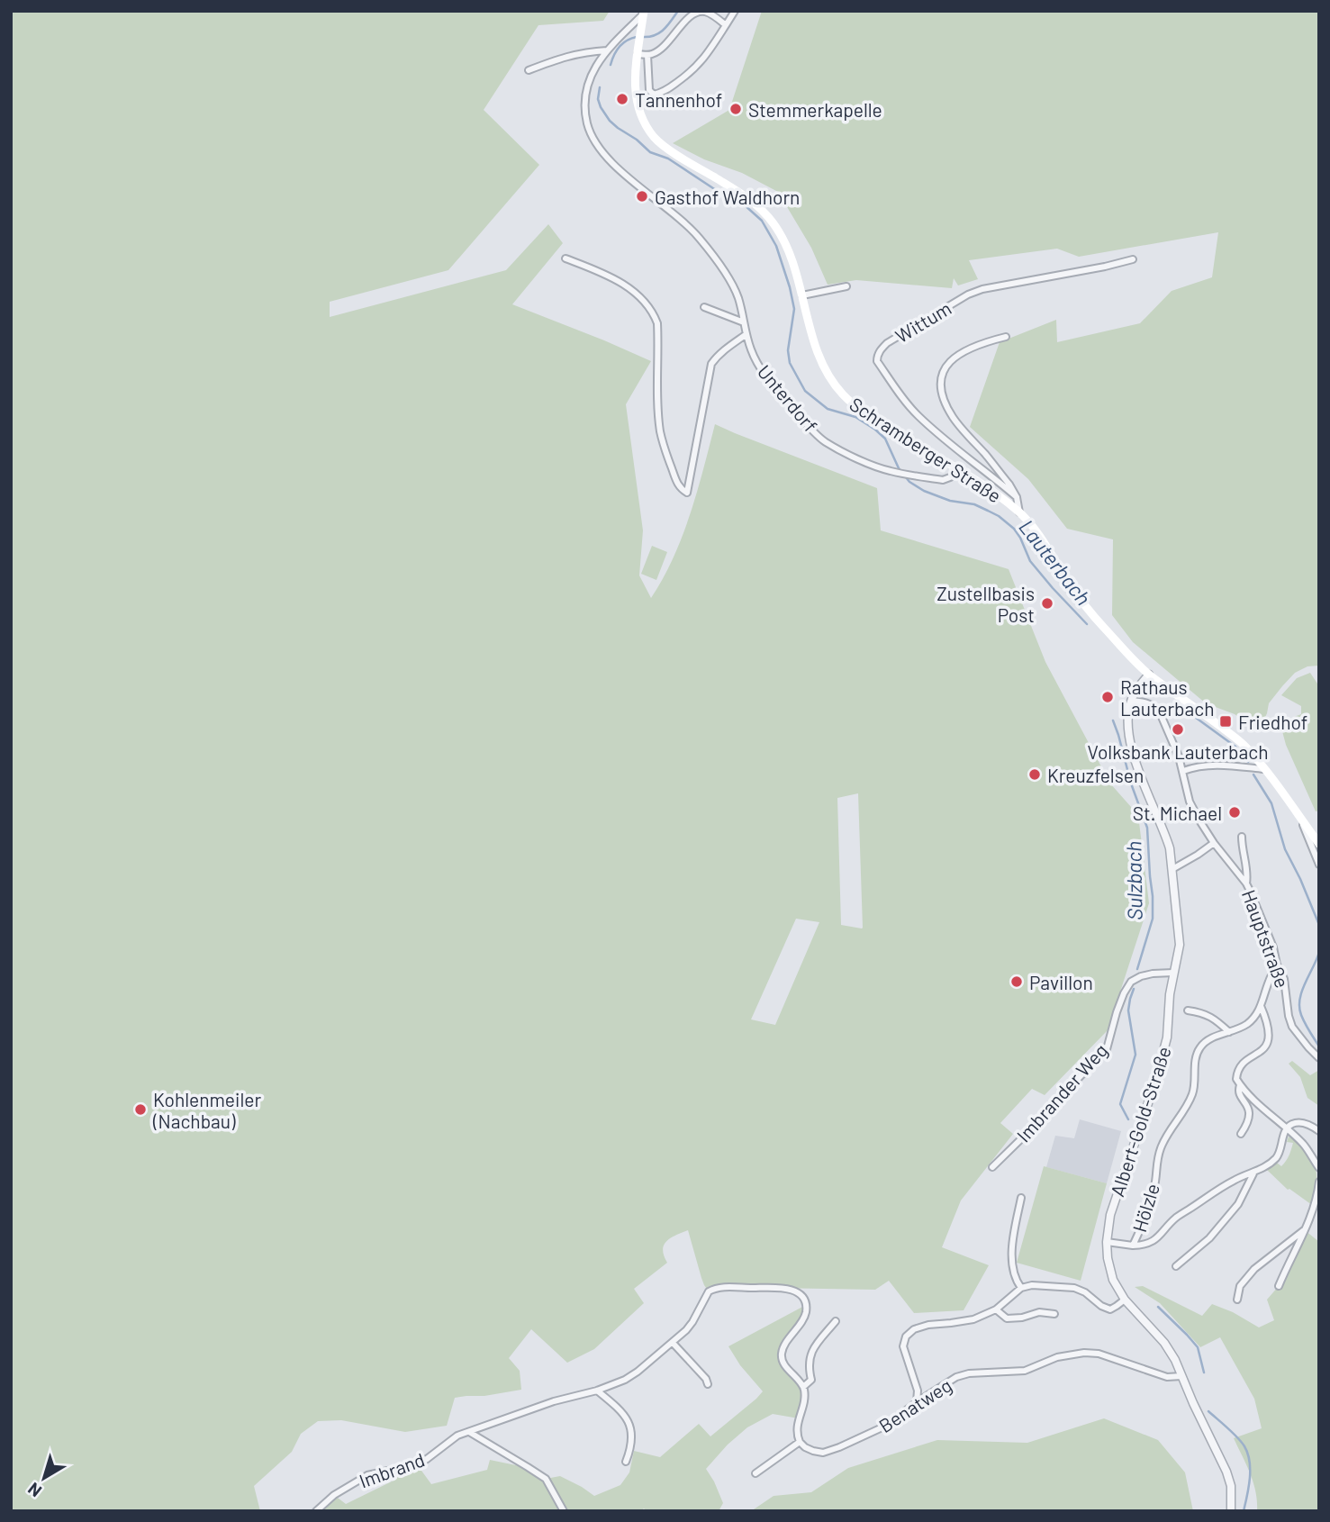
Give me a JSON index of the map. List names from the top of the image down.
{
  "streets": {
    "main road": ["Schramberger Straße"],
    "street": [
      "Wittum",
      "Unterdorf",
      "Hauptstraße",
      "Imbrander Weg",
      "Albert-Gold-Straße",
      "Hölzle",
      "Benatweg",
      "Imbrand"
    ]
  },
  "crossings": [
    ["Unterdorf", "Schramberger Straße"],
    ["Hauptstraße", "Albert-Gold-Straße"],
    ["Hauptstraße", "Hölzle"],
    ["Imbrander Weg", "Albert-Gold-Straße"],
    ["Albert-Gold-Straße", "Hölzle"],
    ["Hölzle", "Benatweg"]
  ],
  "water": ["Lauterbach", "Sulzbach"],
  "places": {
    "other": [
      "Tannenhof",
      "Stemmerkapelle",
      "Gasthof Waldhorn",
      "Zustellbasis Post",
      "Rathaus Lauterbach",
      "Volksbank Lauterbach",
      "Kreuzfelsen",
      "St. Michael",
      "Pavillon",
      "Kohlenmeiler (Nachbau)"
    ],
    "transit": ["Friedhof"]
  },
  "north": "bottom left"
}
